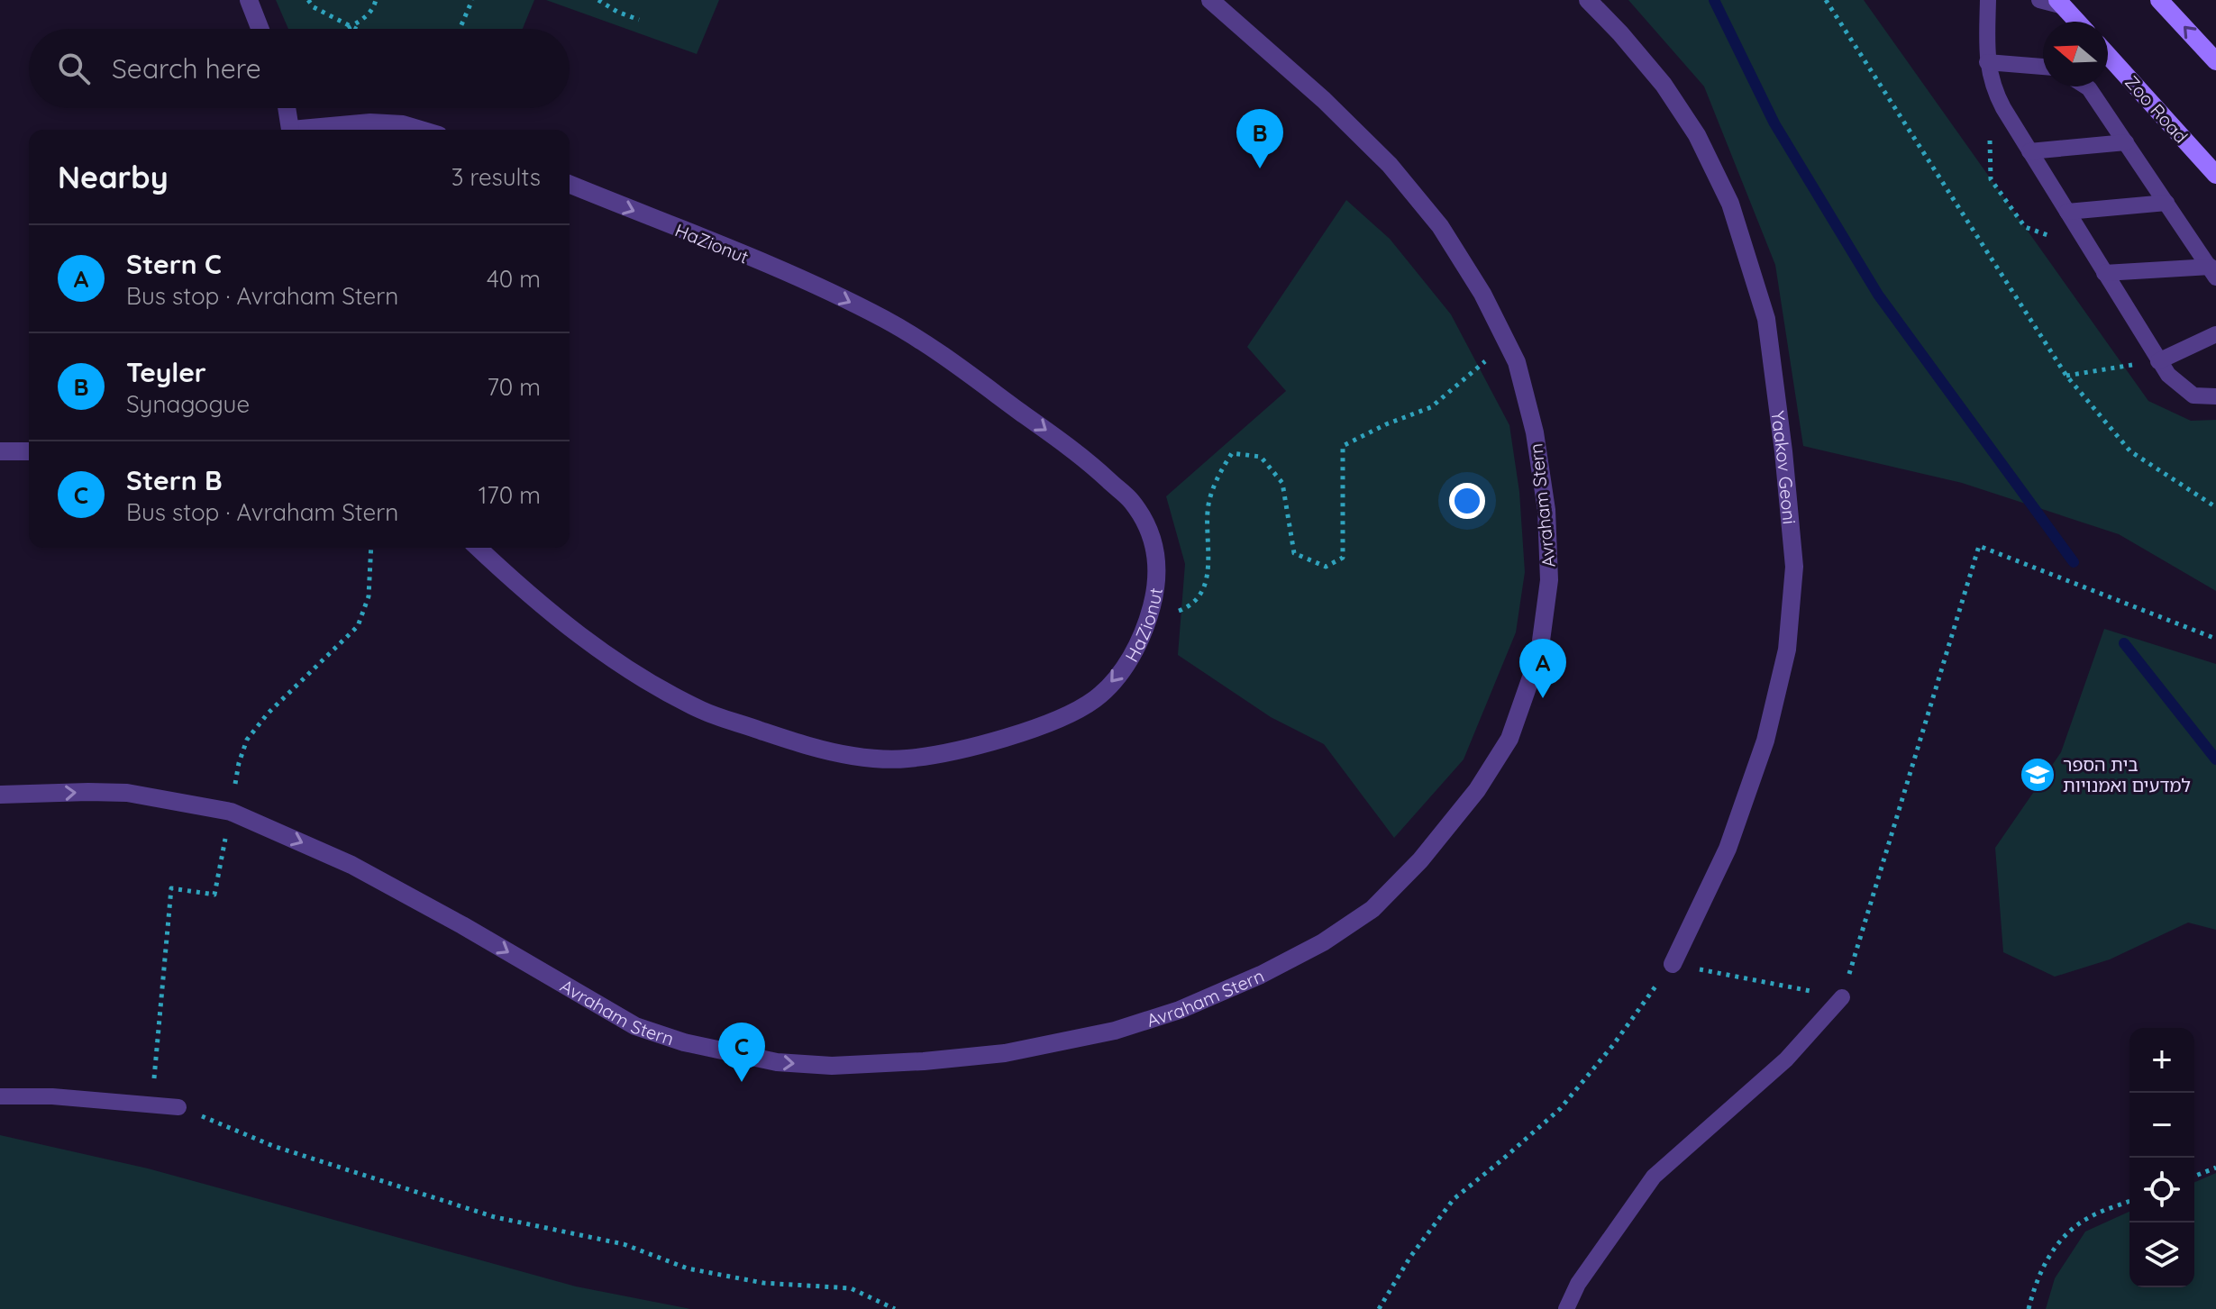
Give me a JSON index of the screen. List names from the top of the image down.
{
  "streets": {
    "main road": ["Zoo Road"],
    "street": ["HaZionut", "Yaakov Geoni", "Avraham Stern"]
  },
  "places": {
    "school or university": ["בית הספר למדעים ואמנויות"]
  },
  "north": "left",
  "page": {
    "search": "Search here",
    "pins": ["B", "A", "C"],
    "heading": ["Nearby", "3 results"],
    "list": [
      {
        "mark": "A",
        "name": "Stern C",
        "note": "Bus stop · Avraham Stern",
        "value": "40 m"
      },
      {
        "mark": "B",
        "name": "Teyler",
        "note": "Synagogue",
        "value": "70 m"
      },
      {
        "mark": "C",
        "name": "Stern B",
        "note": "Bus stop · Avraham Stern",
        "value": "170 m"
      }
    ],
    "map_buttons": ["+", "−"]
  }
}
